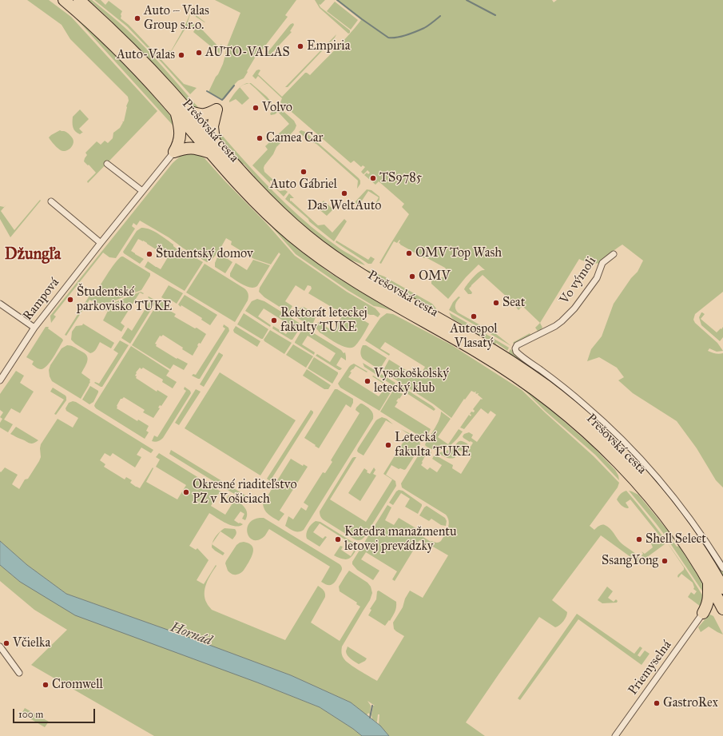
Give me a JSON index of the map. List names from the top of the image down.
{
  "streets": {
    "highway": ["Prešovská cesta"],
    "street": ["Vo výmoli", "Rampová", "Priemyselná"]
  },
  "crossings": [
    ["Prešovská cesta", "Vo výmoli"]
  ],
  "districts": ["Džungľa"],
  "water": ["Hornád"],
  "places": [
    "Auto – Valas Group s.r.o.",
    "Empiria",
    "AUTO-VALAS",
    "Auto-Valas",
    "Volvo",
    "Camea Car",
    "Auto Gábriel",
    "TS9785",
    "Das WeltAuto",
    "OMV Top Wash",
    "Študentský domov",
    "OMV",
    "Študentské parkovisko TUKE",
    "Seat",
    "Autospol Vlasatý",
    "Rektorát leteckej fakulty TUKE",
    "Vysokoškolský letecký klub",
    "Letecká fakulta TUKE",
    "Okresné riaditeľstvo PZ v Košiciach",
    "Katedra manažmentu letovej prevádzky",
    "Shell Select",
    "SsangYong",
    "Včielka",
    "Cromwell",
    "GastroRex"
  ],
  "scale_bar": "100 m"
}
